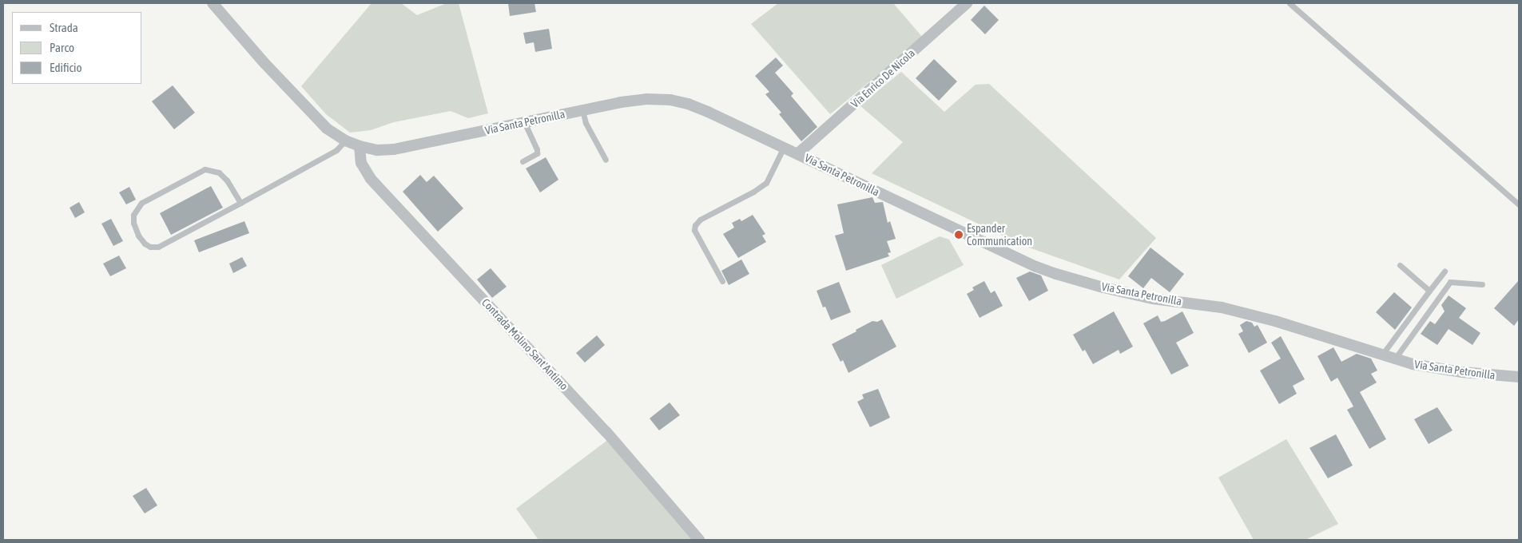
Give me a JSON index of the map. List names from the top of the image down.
{
  "streets": {
    "street": ["Via Enrico De Nicola", "Via Santa Petronilla", "Contrada Molino Sant'Antimo"]
  },
  "crossings": [
    ["Via Enrico De Nicola", "Via Santa Petronilla"],
    ["Via Santa Petronilla", "Contrada Molino Sant'Antimo"]
  ],
  "places": ["Espander Communication"],
  "legend": ["Strada", "Parco", "Edificio"]
}
